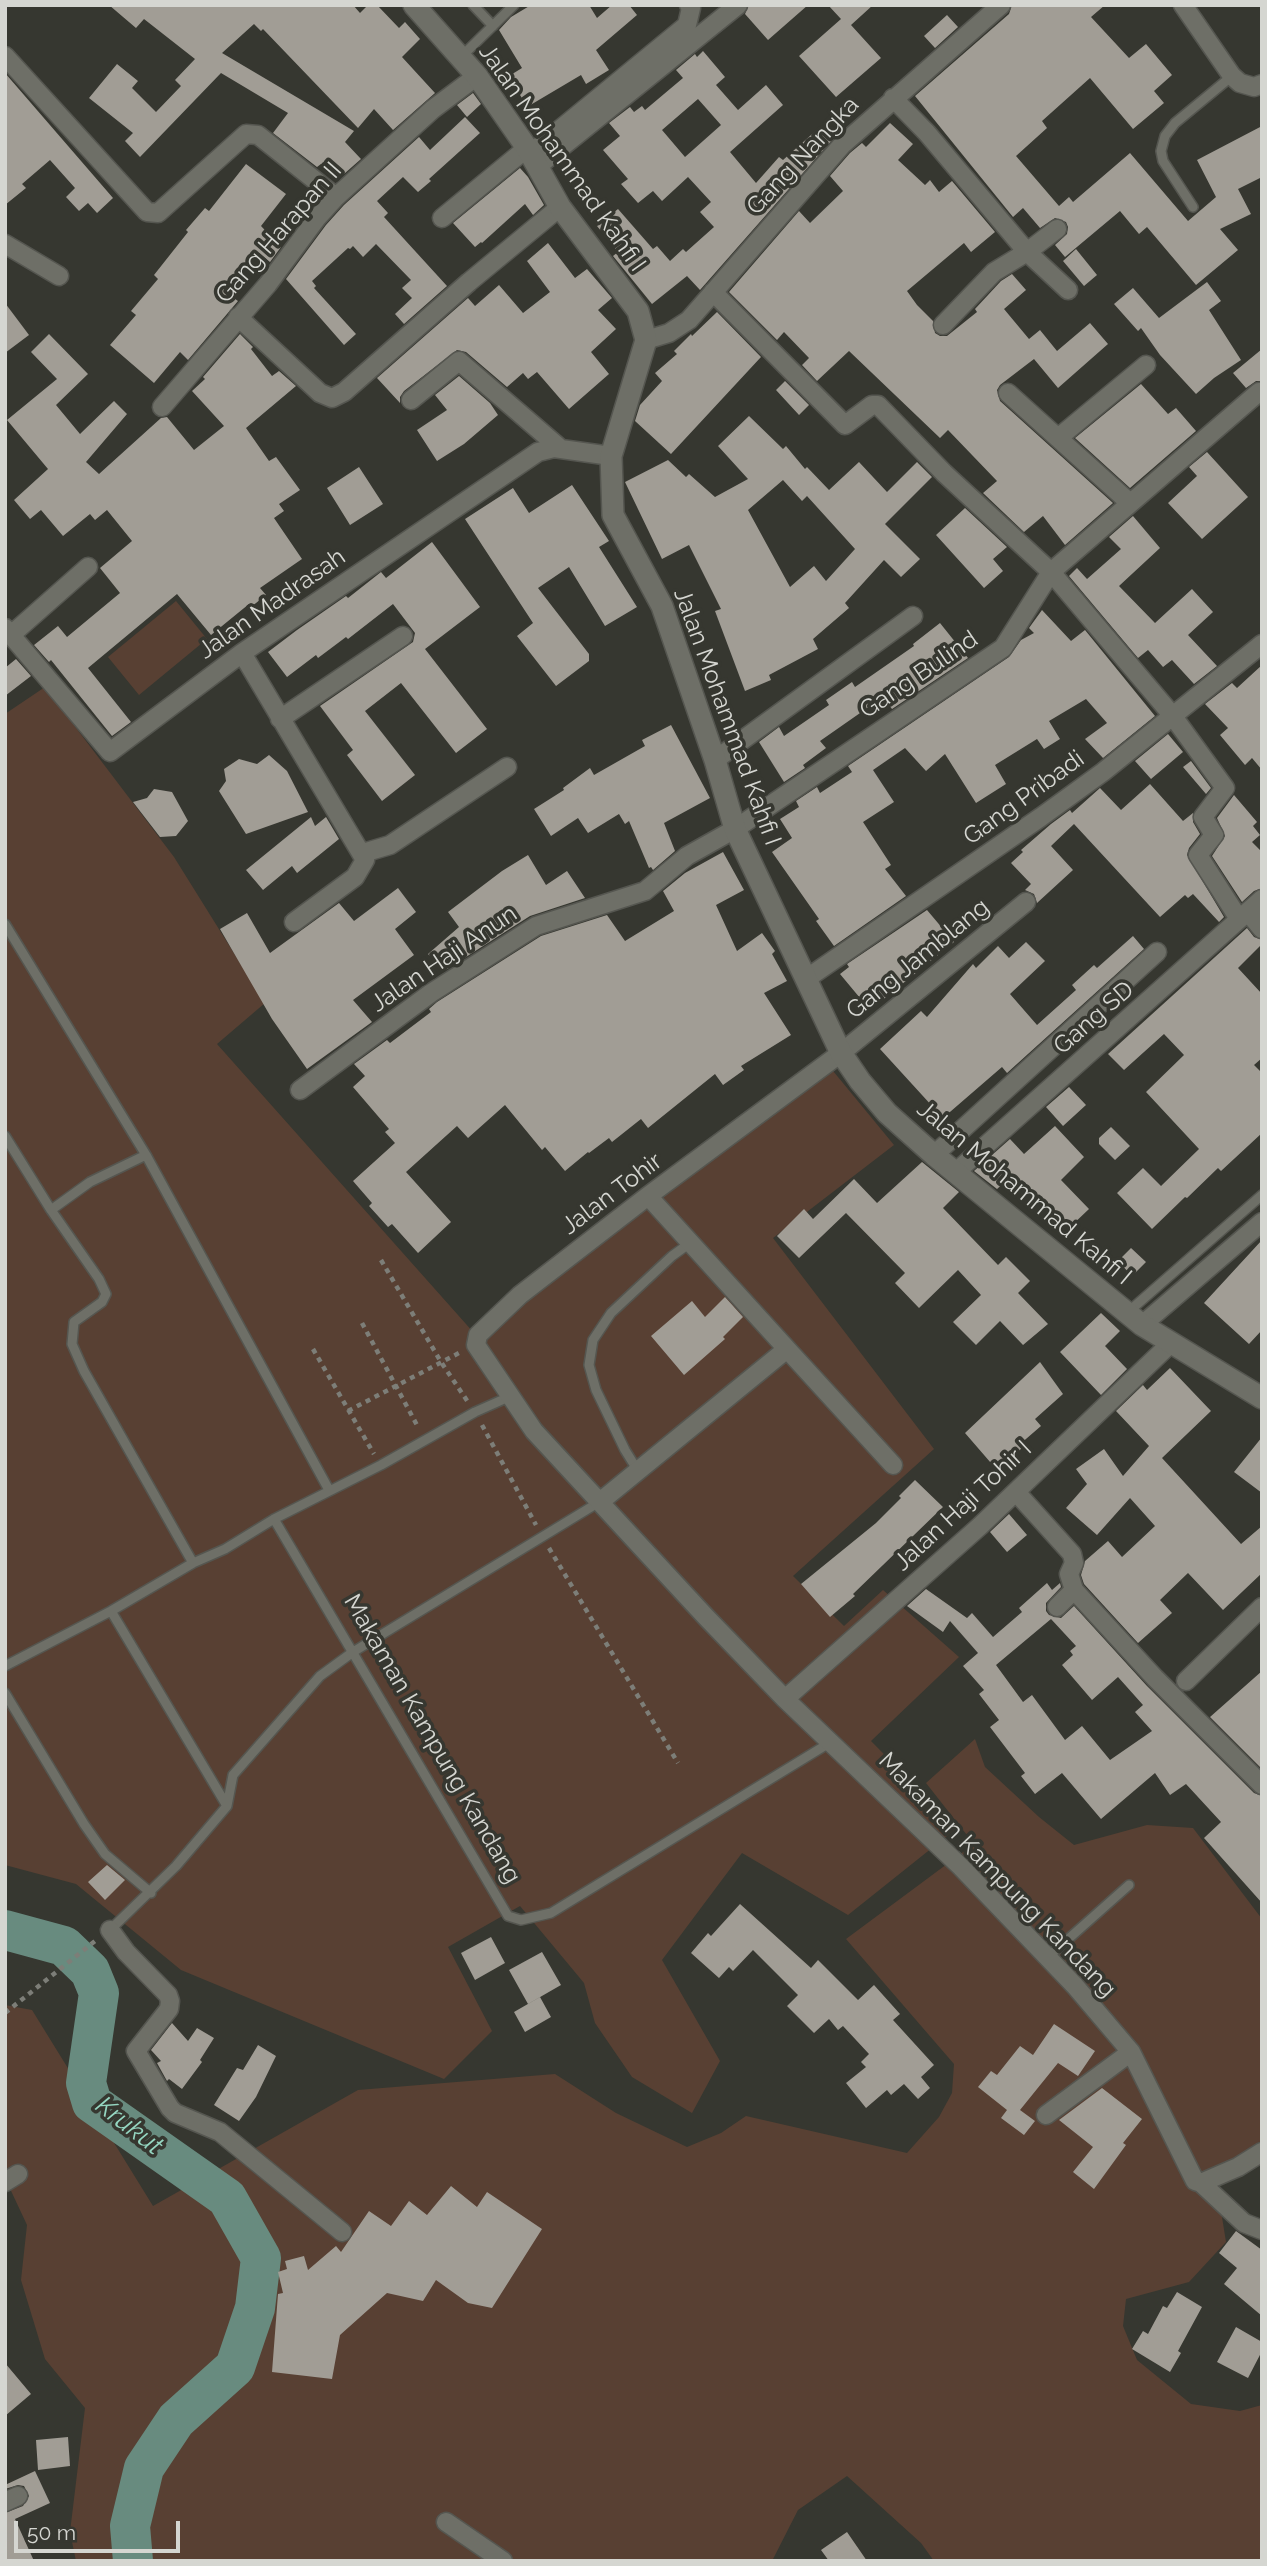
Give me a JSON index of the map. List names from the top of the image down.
{
  "streets": {
    "main road": ["Jalan Mohammad Kahfi I"],
    "street": [
      "Gang Nangka",
      "Gang Harapan II",
      "Jalan Madrasah",
      "Gang Bulind",
      "Gang Pribadi",
      "Jalan Haji Anun",
      "Gang Jamblang",
      "Gang SD",
      "Jalan Tohir",
      "Jalan Haji Tohir I",
      "Makaman Kampung Kandang"
    ]
  },
  "crossings": [
    ["Gang Nangka", "Jalan Mohammad Kahfi I"],
    ["Jalan Mohammad Kahfi I", "Gang Harapan II"],
    ["Jalan Mohammad Kahfi I", "Jalan Madrasah"],
    ["Jalan Mohammad Kahfi I", "Gang Bulind"],
    ["Jalan Mohammad Kahfi I", "Gang Pribadi"],
    ["Jalan Mohammad Kahfi I", "Jalan Haji Anun"],
    ["Jalan Mohammad Kahfi I", "Gang Jamblang"],
    ["Jalan Mohammad Kahfi I", "Gang SD"],
    ["Jalan Mohammad Kahfi I", "Jalan Tohir"],
    ["Jalan Mohammad Kahfi I", "Jalan Haji Tohir I"],
    ["Gang Bulind", "Jalan Haji Anun"],
    ["Gang Jamblang", "Jalan Tohir"],
    ["Jalan Haji Tohir I", "Makaman Kampung Kandang"]
  ],
  "water": ["Krukut"],
  "scale_bar": "50 m"
}
